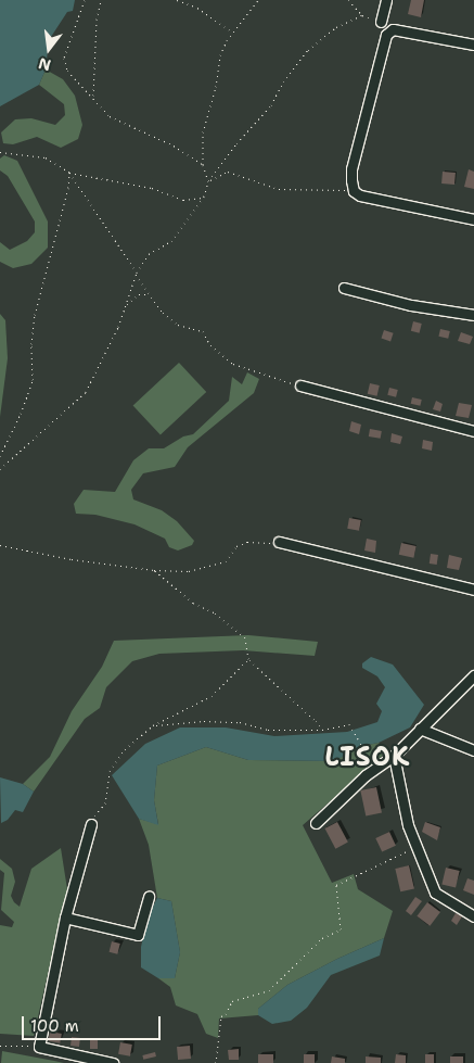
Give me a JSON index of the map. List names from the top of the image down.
{
  "districts": ["LISOK"],
  "scale_bar": "100 m",
  "north": "bottom"
}
